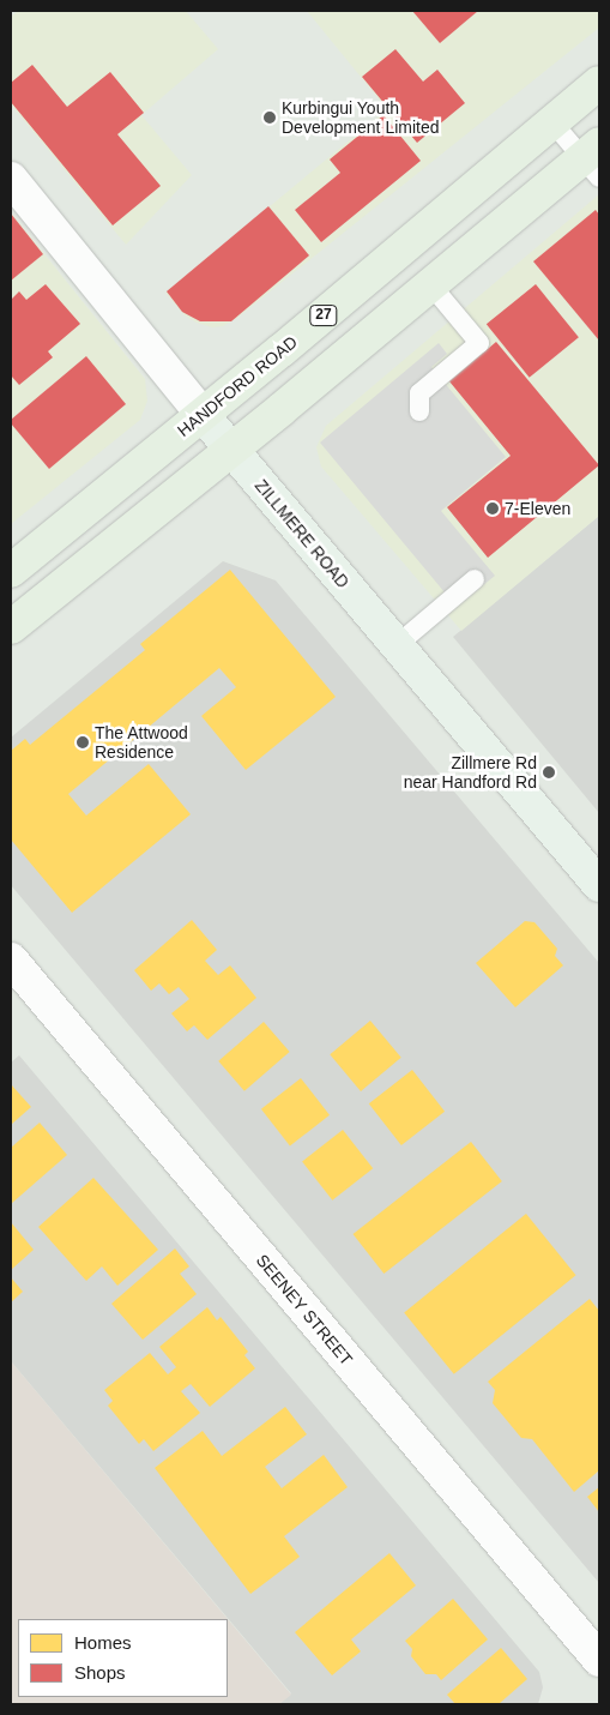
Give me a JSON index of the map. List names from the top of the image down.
{
  "streets": {
    "main road": ["27", "HANDFORD ROAD", "ZILLMERE ROAD"],
    "street": ["SEENEY STREET"]
  },
  "crossings": [
    ["HANDFORD ROAD", "ZILLMERE ROAD"]
  ],
  "places": [
    "Kurbingui Youth Development Limited",
    "7-Eleven",
    "The Attwood Residence",
    "Zillmere Rd near Handford Rd"
  ],
  "legend": ["Homes", "Shops"]
}
